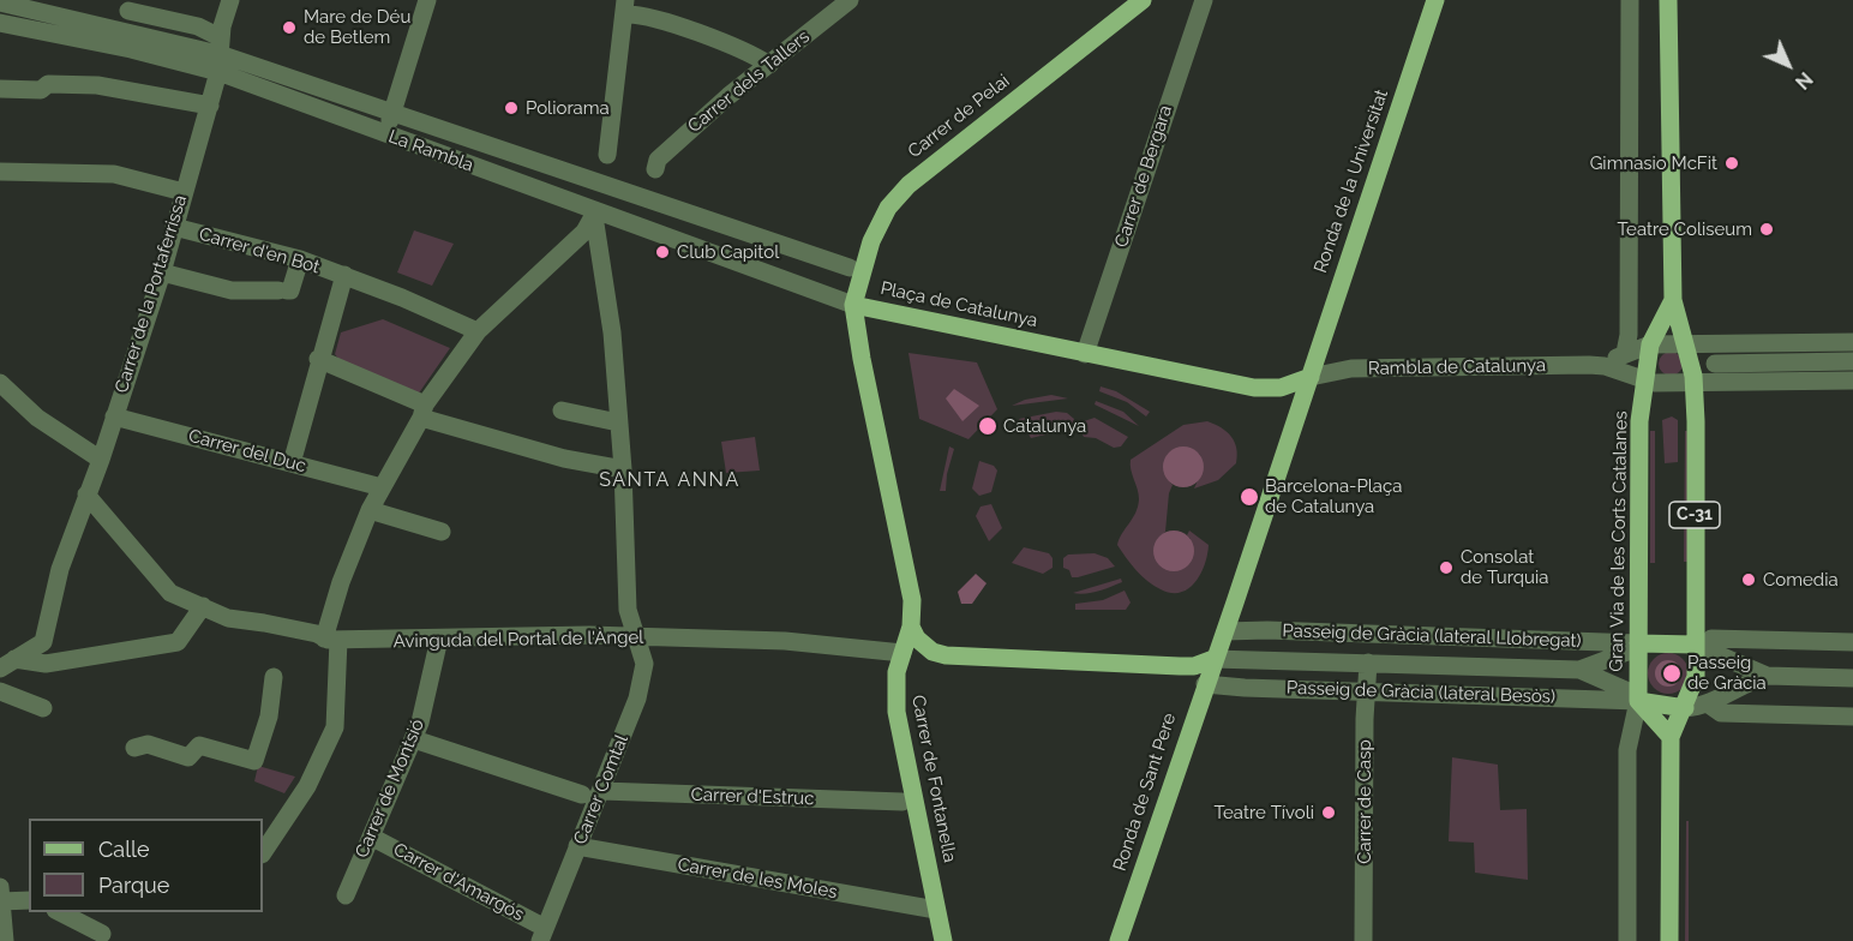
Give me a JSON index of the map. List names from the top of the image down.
{
  "streets": {
    "main road": [
      "Carrer de Pelai",
      "Ronda de la Universitat",
      "Plaça de Catalunya",
      "C-31",
      "Gran Via de les Corts Catalanes",
      "Carrer de Fontanella",
      "Ronda de Sant Pere"
    ],
    "street": [
      "Carrer dels Tallers",
      "La Rambla",
      "Carrer de Bergara",
      "Carrer d'en Bot",
      "Carrer de la Portaferrissa",
      "Rambla de Catalunya",
      "Carrer del Duc",
      "Passeig de Gràcia (lateral Llobregat)",
      "Avinguda del Portal de l'Àngel",
      "Passeig de Gràcia (lateral Besòs)",
      "Carrer de Montsió",
      "Carrer Comtal",
      "Carrer d'Estruc",
      "Carrer de Casp",
      "Carrer de les Moles",
      "Carrer d'Amargós"
    ]
  },
  "crossings": [
    ["Carrer de Pelai", "La Rambla"],
    ["Carrer de Pelai", "Plaça de Catalunya"],
    ["La Rambla", "Carrer de la Portaferrissa"],
    ["La Rambla", "Plaça de Catalunya"],
    ["La Rambla", "Carrer Comtal"],
    ["Carrer de Bergara", "Plaça de Catalunya"],
    ["Ronda de la Universitat", "Plaça de Catalunya"],
    ["Ronda de la Universitat", "Rambla de Catalunya"],
    ["Carrer d'en Bot", "Carrer de la Portaferrissa"],
    ["Carrer de la Portaferrissa", "Carrer del Duc"],
    ["Carrer de la Portaferrissa", "Avinguda del Portal de l'Àngel"],
    ["Plaça de Catalunya", "Rambla de Catalunya"],
    ["Plaça de Catalunya", "Carrer de Fontanella"],
    ["Rambla de Catalunya", "Gran Via de les Corts Catalanes"],
    ["Gran Via de les Corts Catalanes", "Passeig de Gràcia (lateral Llobregat)"],
    ["Gran Via de les Corts Catalanes", "Passeig de Gràcia (lateral Besòs)"],
    ["Avinguda del Portal de l'Àngel", "Carrer de Fontanella"],
    ["Avinguda del Portal de l'Àngel", "Carrer de Montsió"],
    ["Avinguda del Portal de l'Àngel", "Carrer Comtal"],
    ["Passeig de Gràcia (lateral Besòs)", "Ronda de Sant Pere"],
    ["Passeig de Gràcia (lateral Besòs)", "Carrer de Casp"],
    ["Carrer de Fontanella", "Carrer de les Moles"],
    ["Carrer de Montsió", "Carrer d'Estruc"],
    ["Carrer de Montsió", "Carrer d'Amargós"],
    ["Carrer Comtal", "Carrer d'Estruc"],
    ["Carrer Comtal", "Carrer de les Moles"],
    ["Carrer Comtal", "Carrer d'Amargós"]
  ],
  "districts": ["SANTA ANNA"],
  "places": [
    "Mare de Déu de Betlem",
    "Poliorama",
    "Gimnasio McFit",
    "Teatre Coliseum",
    "Club Capitol",
    "Catalunya",
    "Barcelona-Plaça de Catalunya",
    "Consolat de Turquia",
    "Comedia",
    "Passeig de Gràcia",
    "Teatre Tívoli"
  ],
  "legend": ["Calle", "Parque"],
  "north": "bottom right"
}
